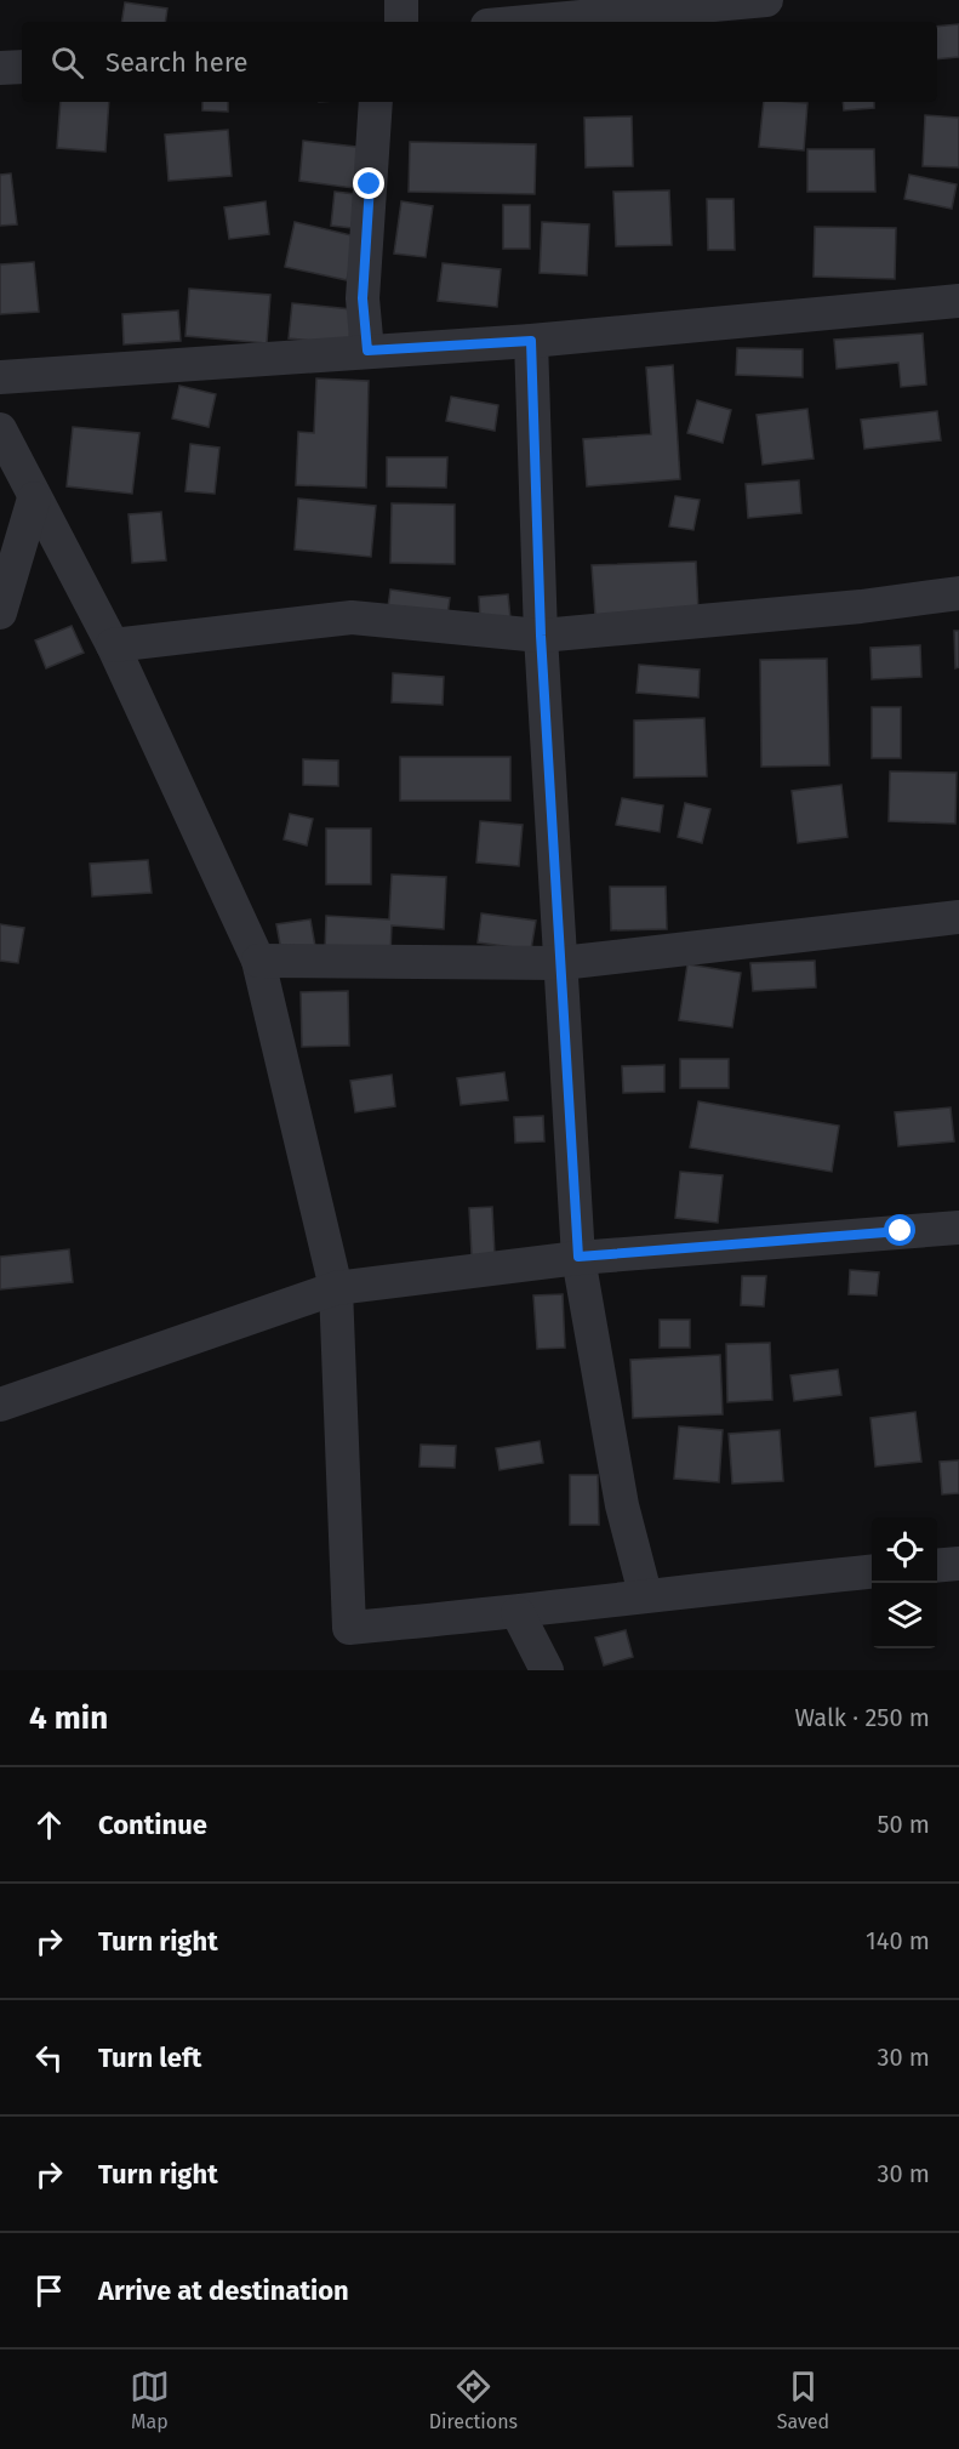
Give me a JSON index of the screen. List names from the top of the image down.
{
  "page": {
    "search": "Search here",
    "heading": ["4 min", "Walk · 250 m"],
    "list": [
      ["Continue", "50 m"],
      ["Turn right", "140 m"],
      ["Turn left", "30 m"],
      ["Turn right", "30 m"],
      "Arrive at destination"
    ],
    "nav": ["Map", "Directions", "Saved"]
  }
}
